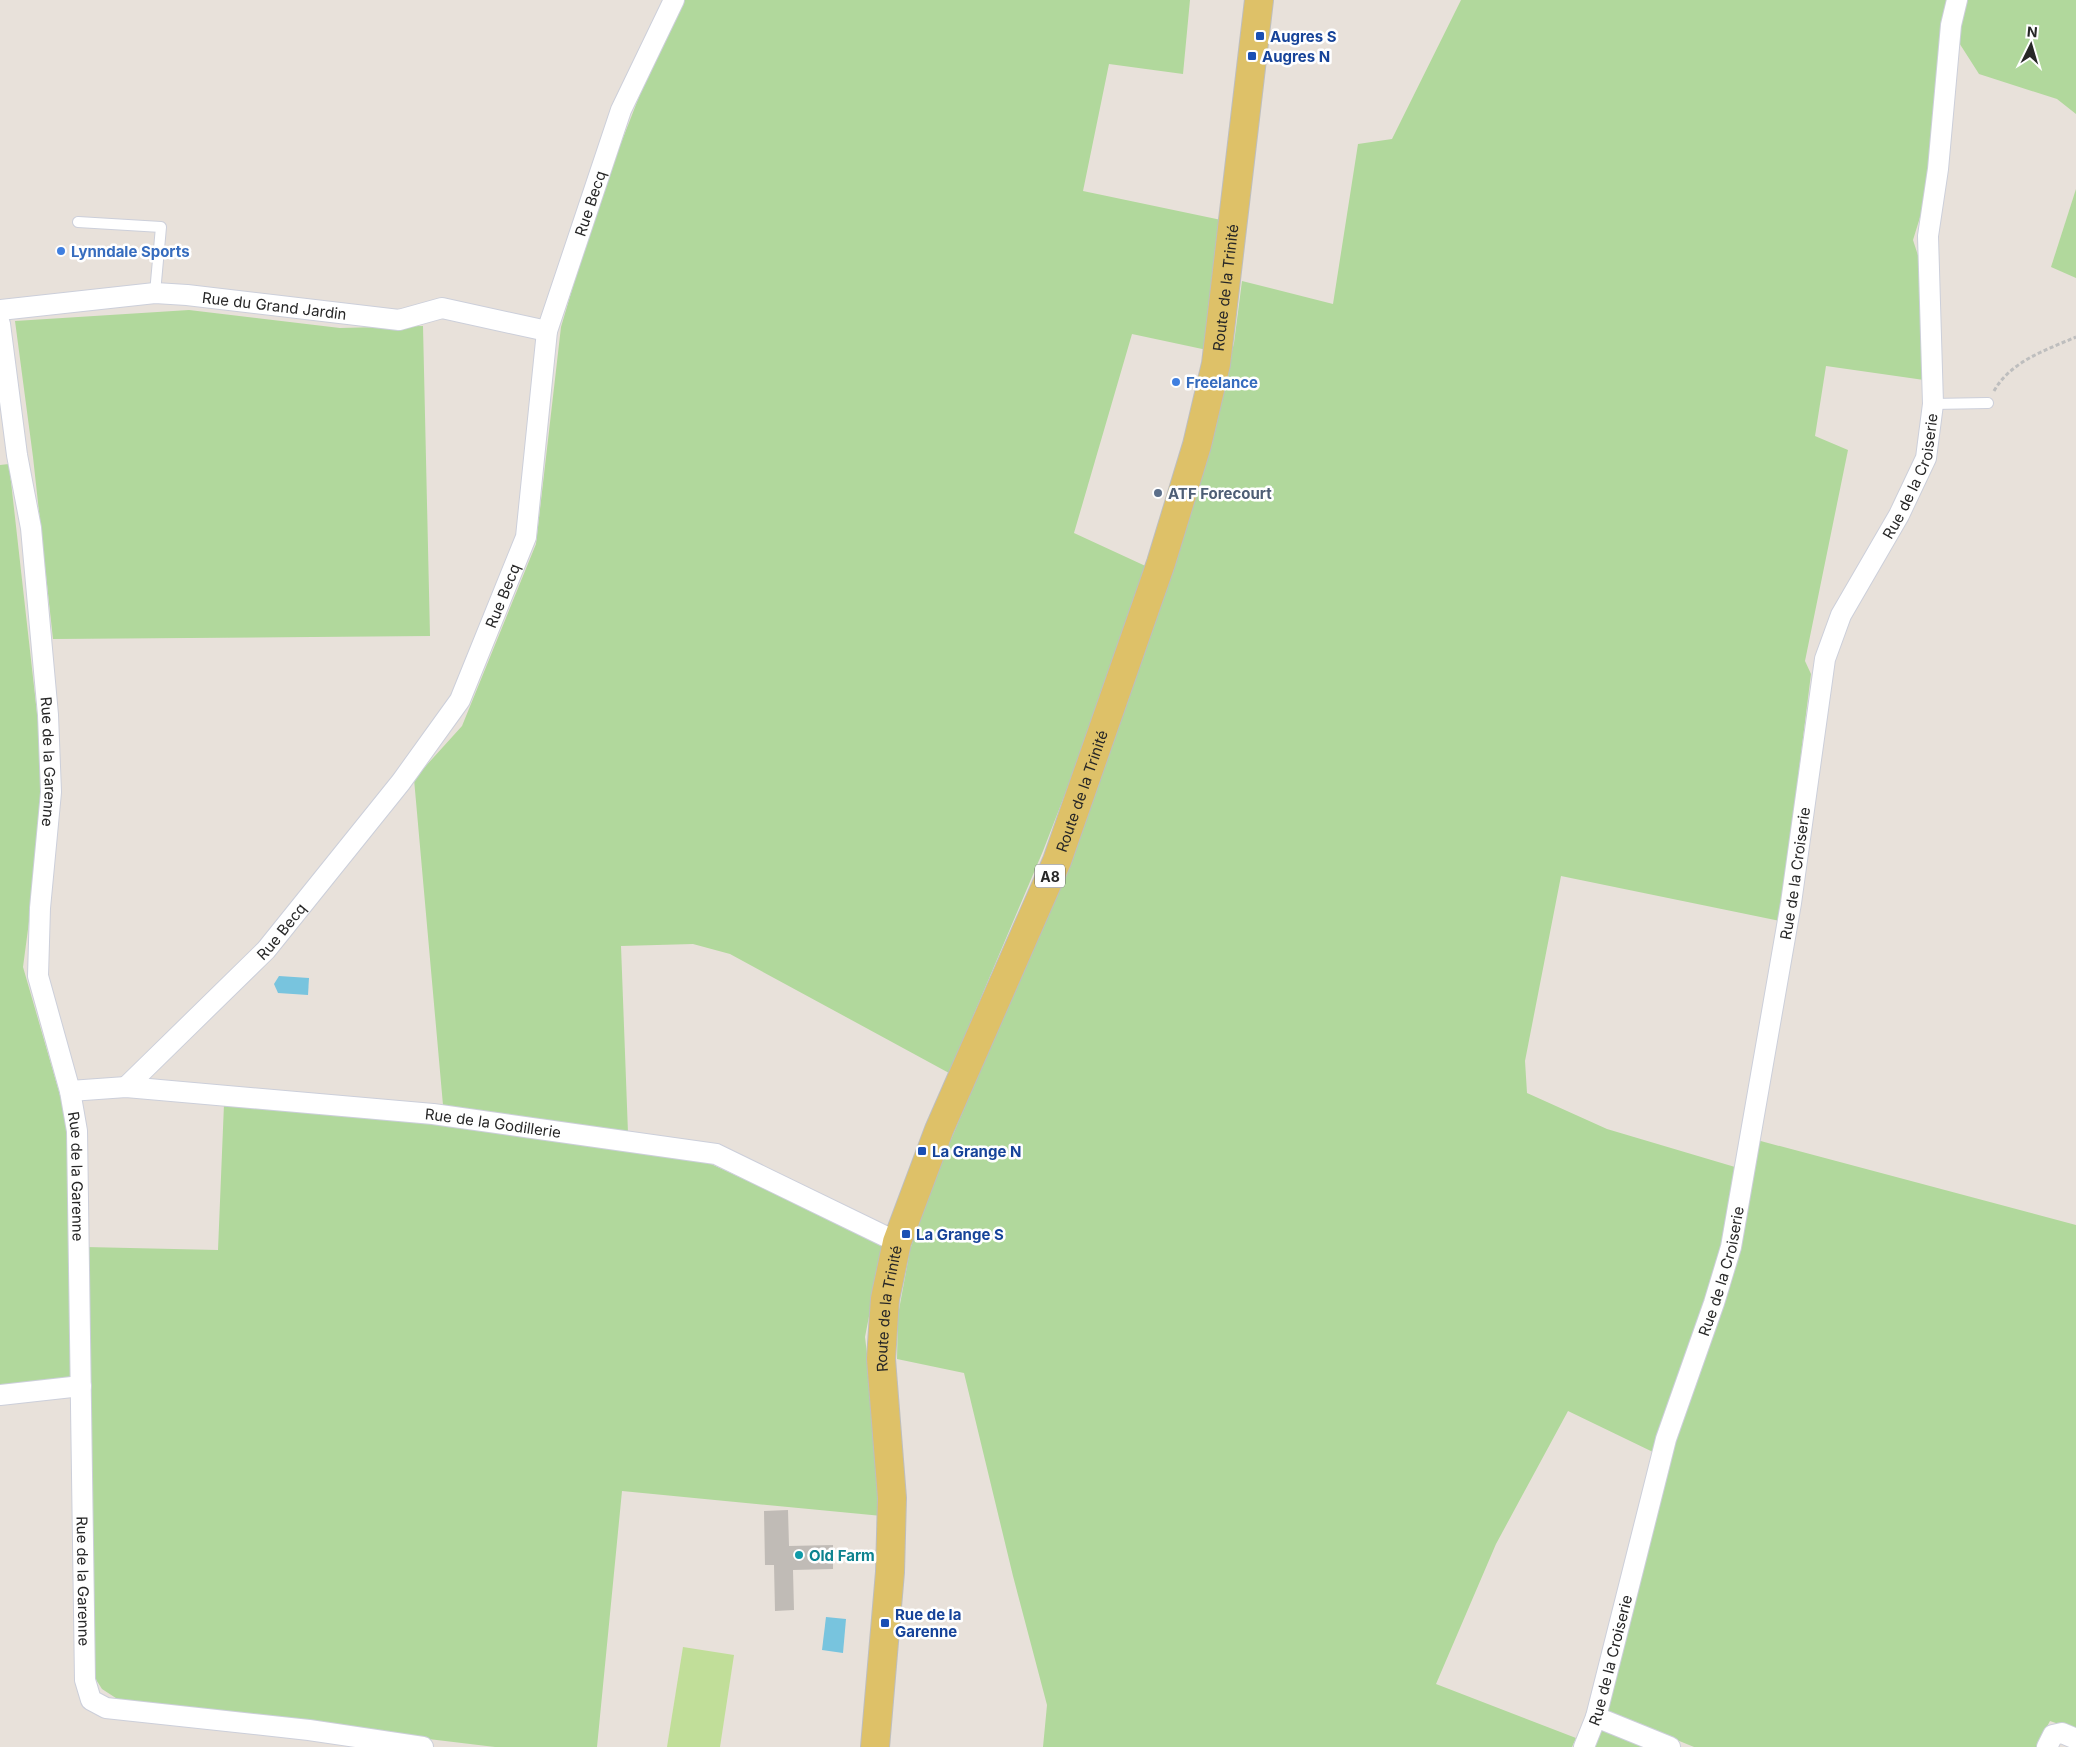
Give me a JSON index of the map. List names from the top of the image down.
{
  "streets": {
    "main road": ["Route de la Trinité", "A8"],
    "street": [
      "Rue Becq",
      "Rue du Grand Jardin",
      "Rue de la Croiserie",
      "Rue de la Garenne",
      "Rue de la Godillerie"
    ]
  },
  "crossings": [
    ["Rue Becq", "Rue du Grand Jardin"],
    ["Rue Becq", "Rue de la Godillerie"],
    ["Route de la Trinité", "Rue de la Godillerie"],
    ["Rue de la Garenne", "Rue de la Godillerie"]
  ],
  "places": {
    "transit": [
      "Augres S",
      "Augres N",
      "La Grange N",
      "La Grange S",
      "Rue de la Garenne"
    ],
    "other": [
      "Lynndale Sports",
      "Freelance",
      "ATF Forecourt",
      "Old Farm"
    ]
  },
  "north": "top"
}
